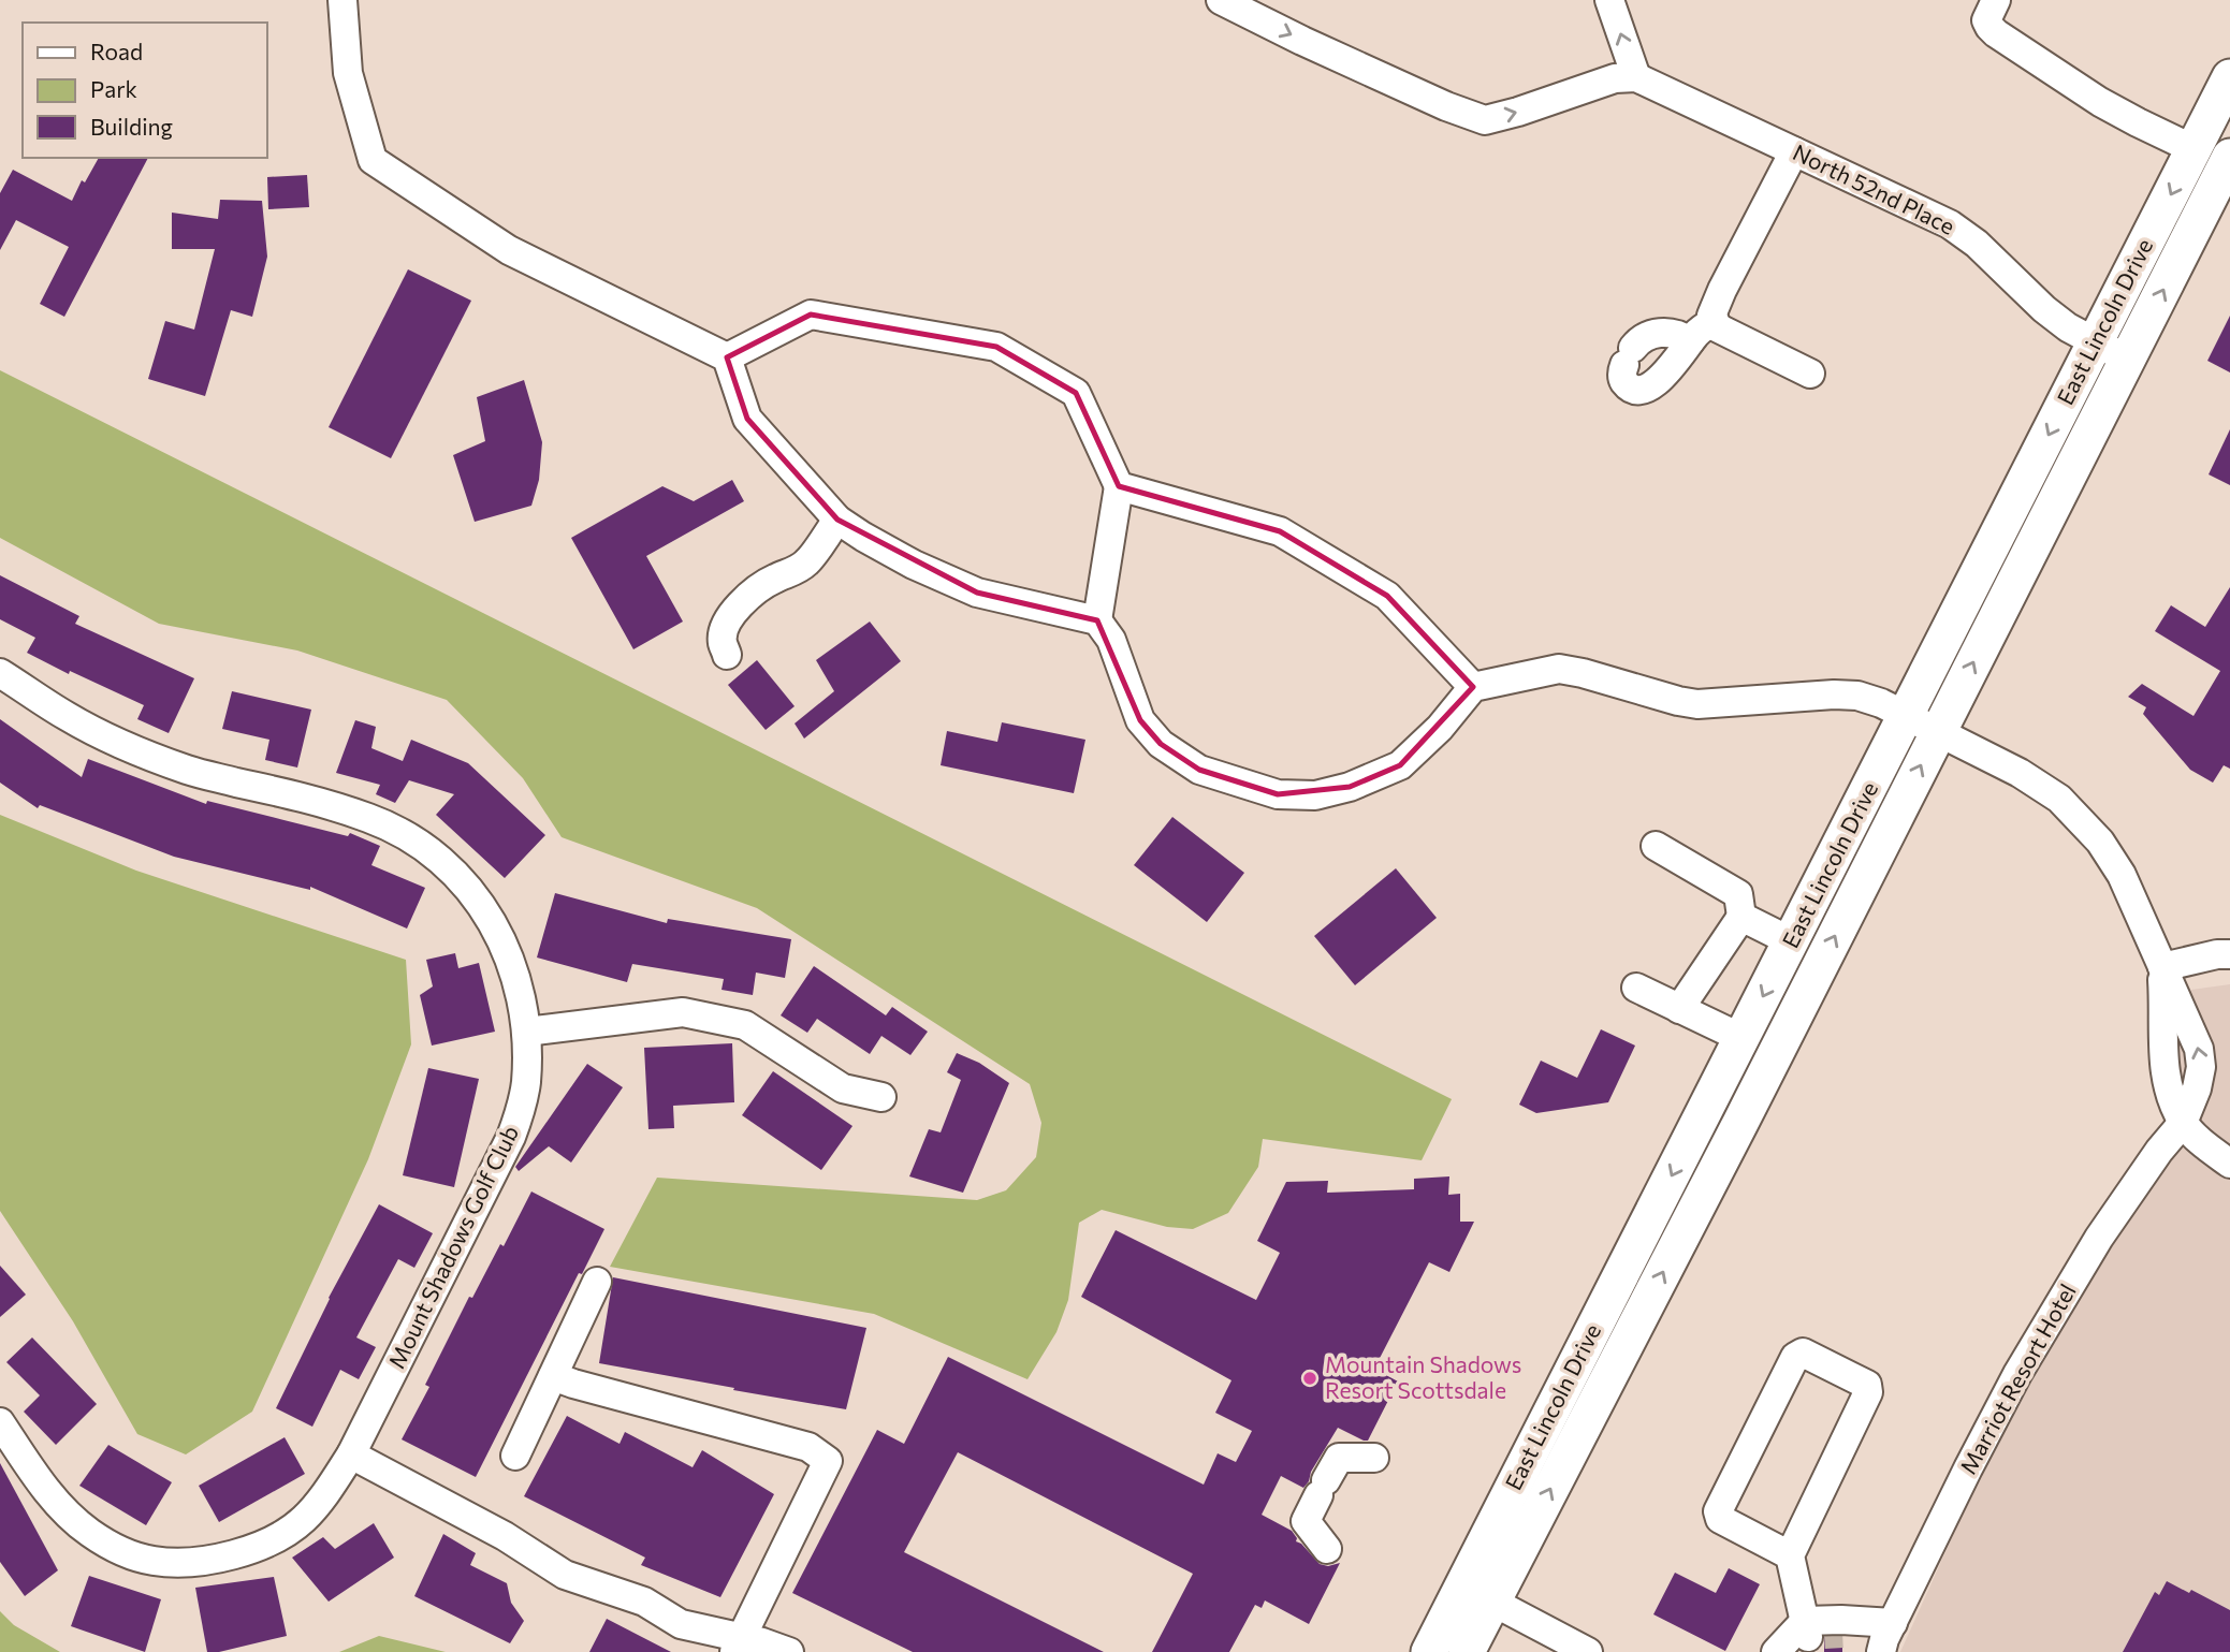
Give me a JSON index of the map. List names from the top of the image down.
{
  "streets": {
    "main road": ["East Lincoln Drive"],
    "street": ["North 52nd Place", "Mount Shadows Golf Club", "Marriot Resort Hotel"]
  },
  "crossings": [
    ["North 52nd Place", "East Lincoln Drive"]
  ],
  "places": ["Mountain Shadows Resort Scottsdale"],
  "legend": ["Road", "Park", "Building"]
}
